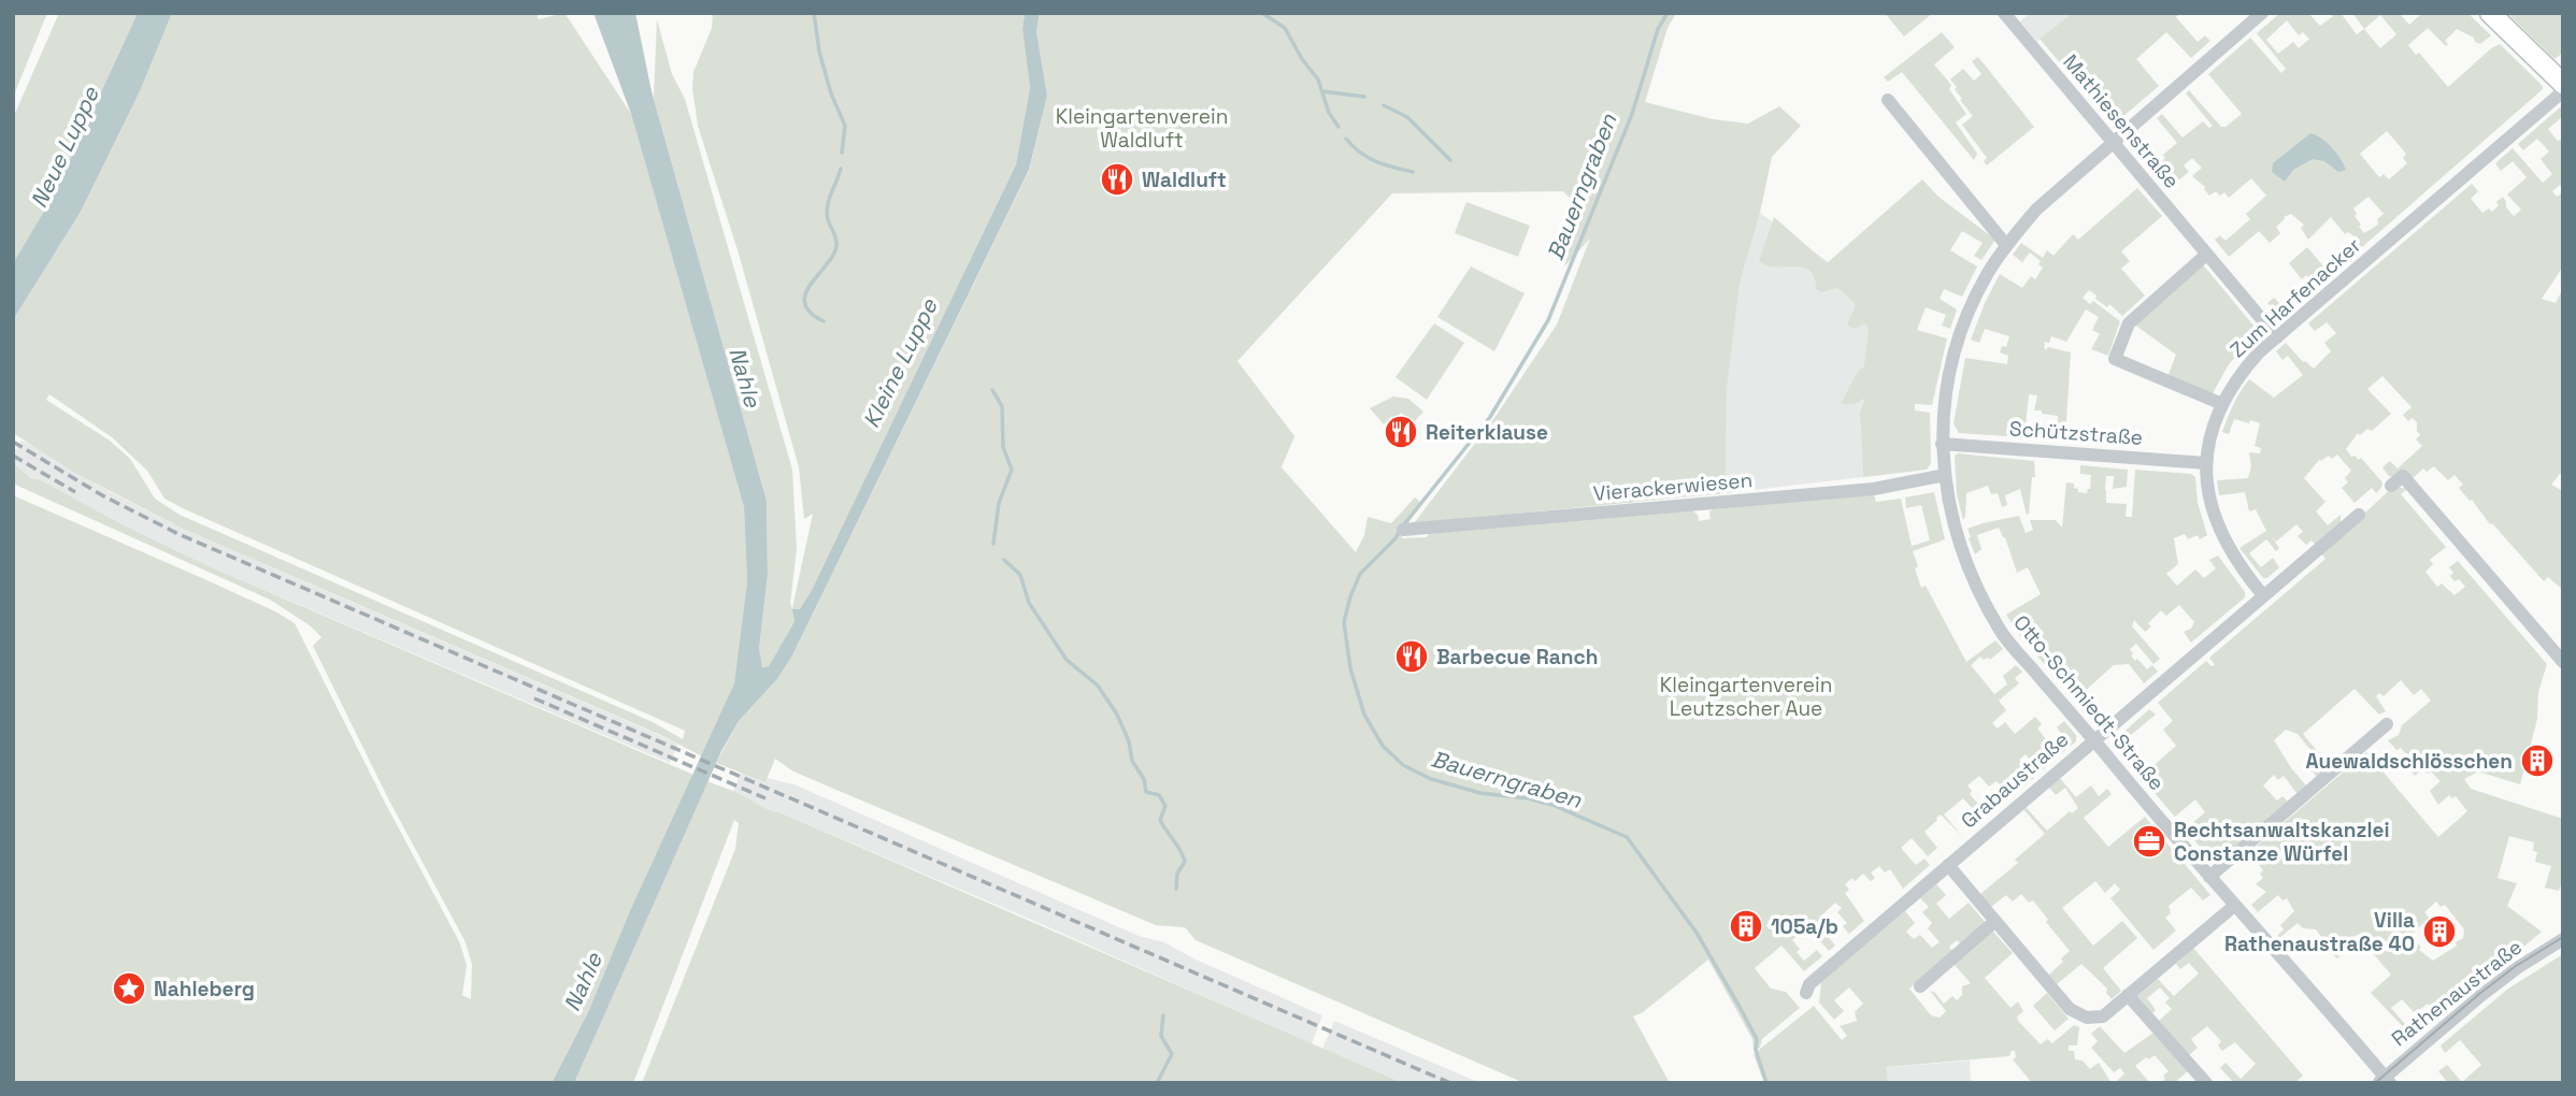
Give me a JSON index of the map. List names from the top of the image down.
{
  "streets": {
    "street": [
      "Mathiesenstraße",
      "Zum Harfenacker",
      "Schützstraße",
      "Vierackerwiesen",
      "Otto-Schmiedt-Straße",
      "Grabaustraße",
      "Rathenaustraße"
    ]
  },
  "crossings": [
    ["Mathiesenstraße", "Zum Harfenacker"],
    ["Mathiesenstraße", "Otto-Schmiedt-Straße"],
    ["Zum Harfenacker", "Schützstraße"],
    ["Zum Harfenacker", "Grabaustraße"],
    ["Schützstraße", "Otto-Schmiedt-Straße"],
    ["Vierackerwiesen", "Otto-Schmiedt-Straße"],
    ["Otto-Schmiedt-Straße", "Grabaustraße"],
    ["Otto-Schmiedt-Straße", "Rathenaustraße"]
  ],
  "water": [
    "Neue Luppe",
    "Bauerngraben",
    "Kleine Luppe",
    "Nahle"
  ],
  "parks": ["Kleingartenverein Waldluft", "Kleingartenverein Leutzscher Aue"],
  "places": {
    "restaurant": ["Waldluft", "Reiterklause", "Barbecue Ranch"],
    "building": ["Auewaldschlösschen", "105a/b", "Villa Rathenaustraße 40"],
    "office": ["Rechtsanwaltskanzlei Constanze Würfel"],
    "place": ["Nahleberg"]
  }
}
